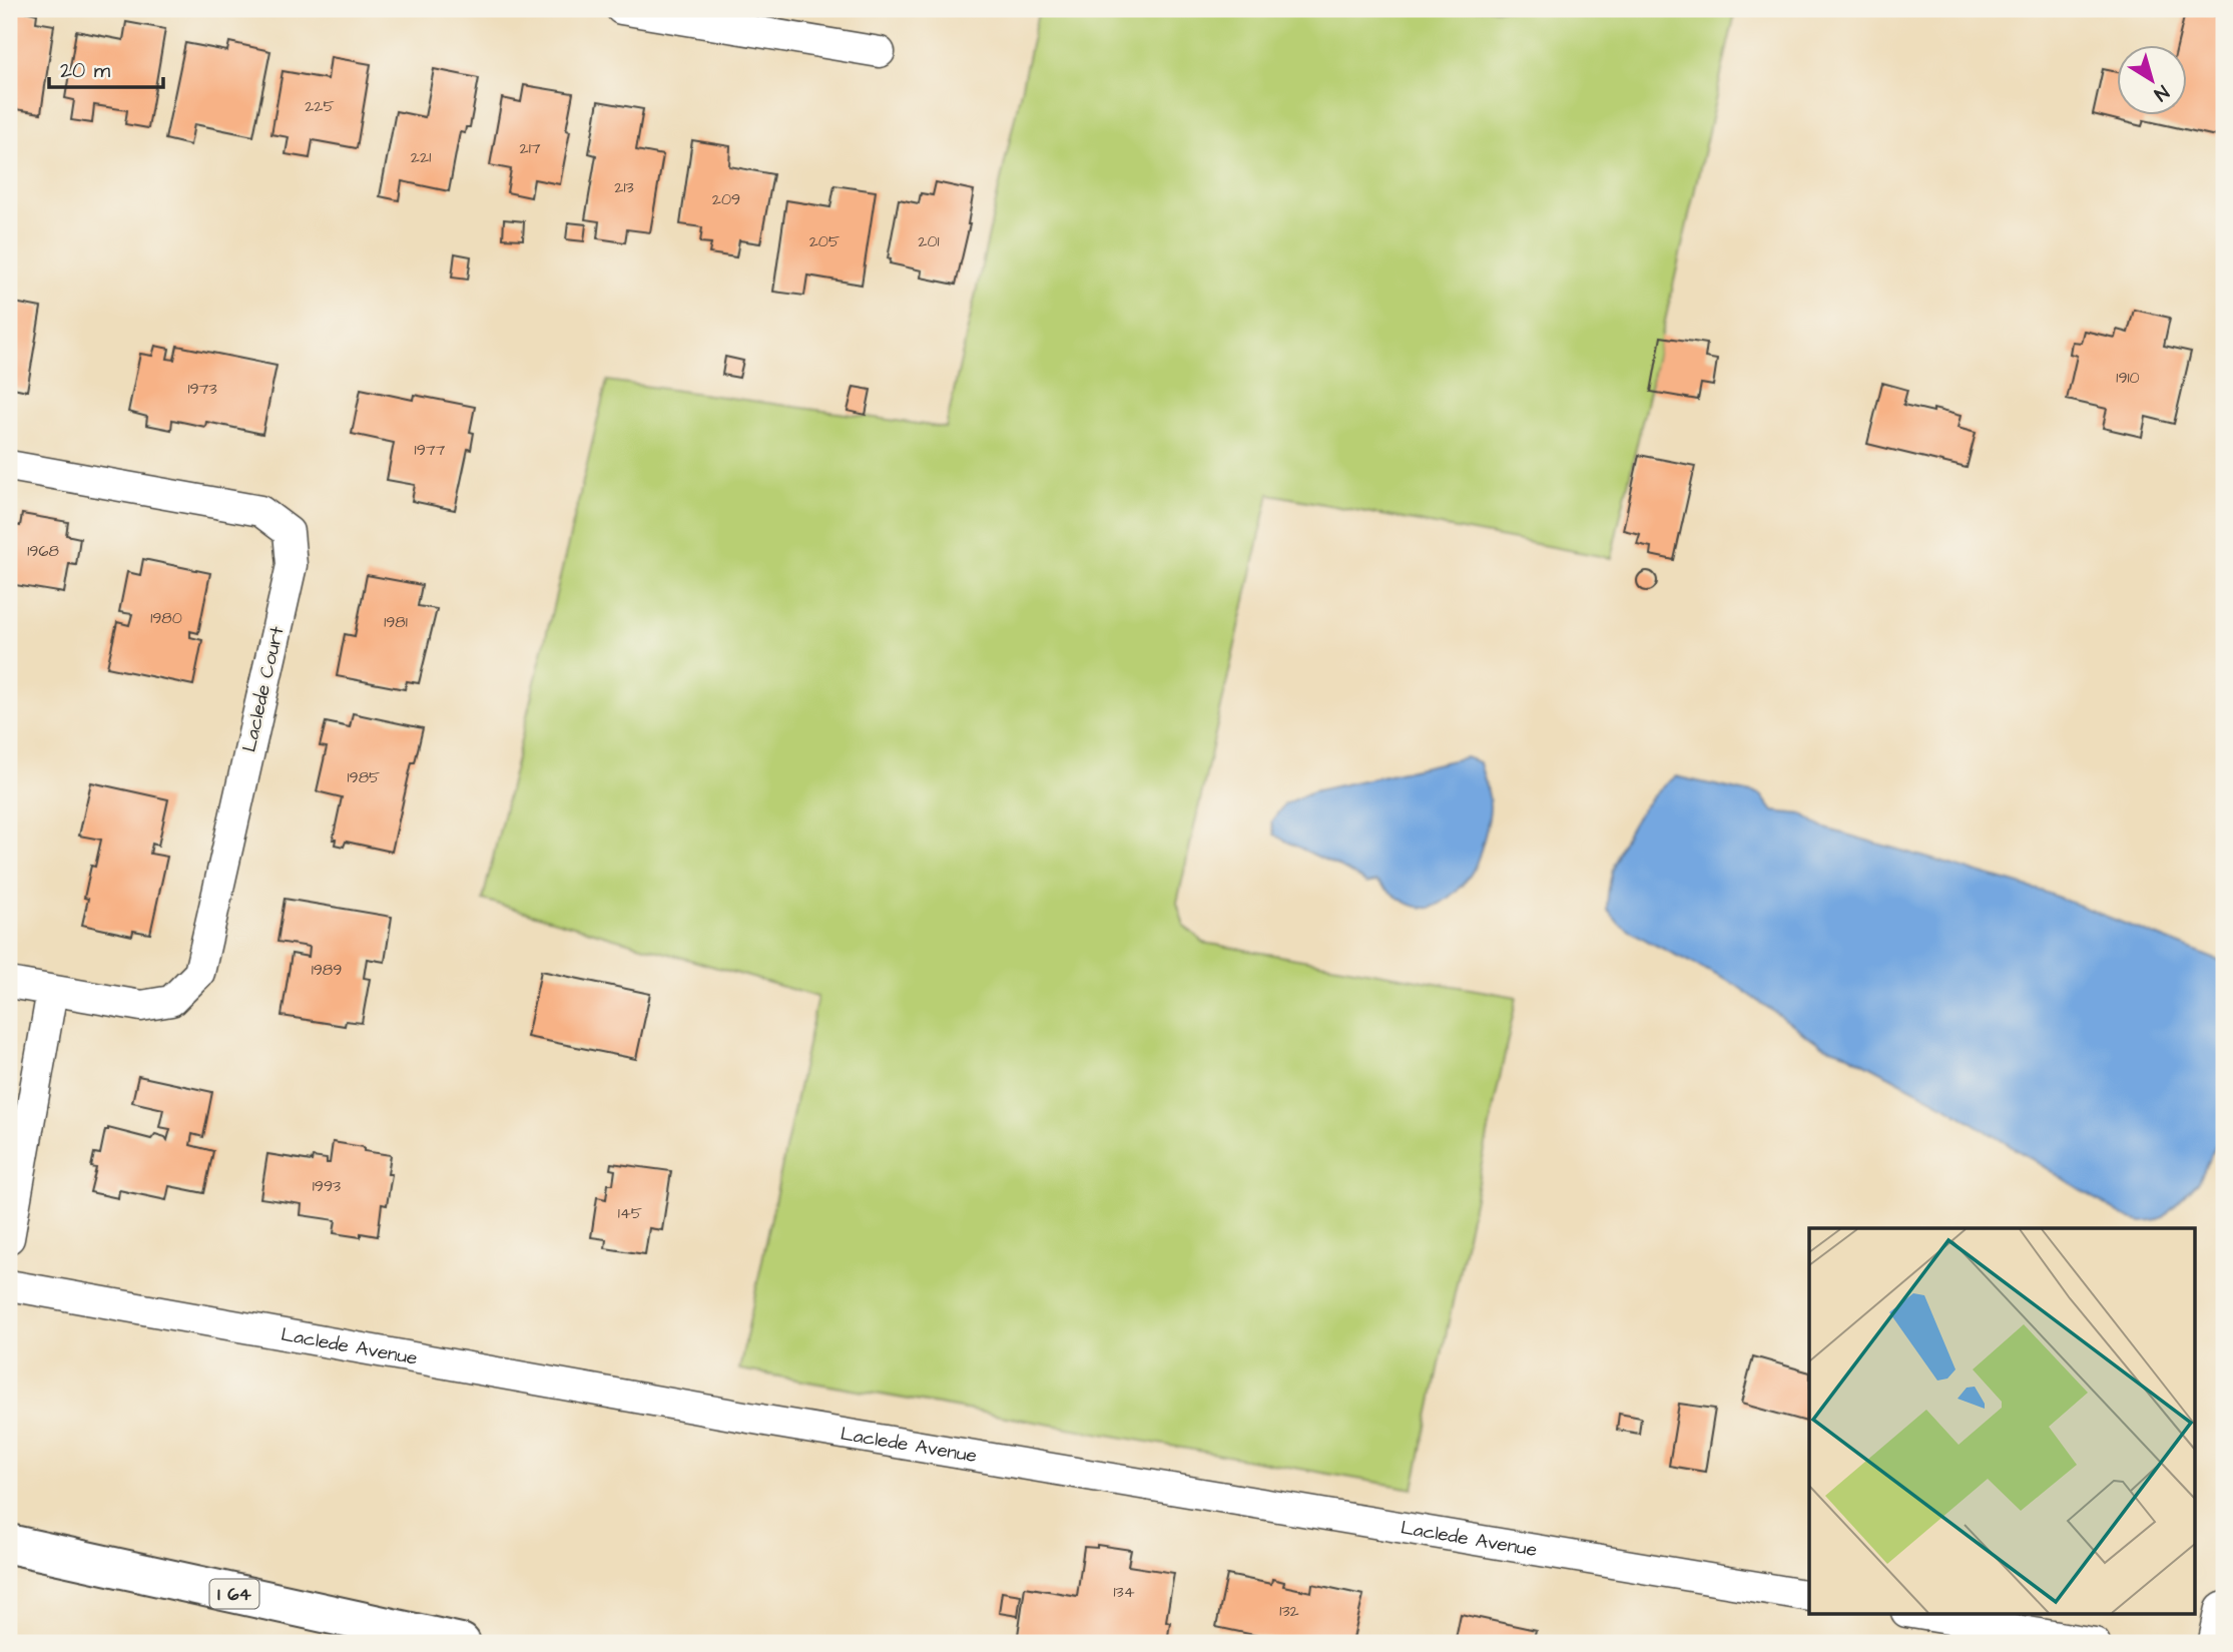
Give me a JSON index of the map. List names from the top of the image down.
{
  "streets": {
    "highway": ["I 64"],
    "street": ["Laclede Court", "Laclede Avenue"]
  },
  "house_numbers": [
    "225",
    "217",
    "221",
    "213",
    "209",
    "205",
    "201",
    "1910",
    "1973",
    "1977",
    "1968",
    "1980",
    "1981",
    "1985",
    "1989",
    "1993",
    "145",
    "134",
    "132"
  ],
  "scale_bar": "20 m",
  "north": "bottom right"
}
